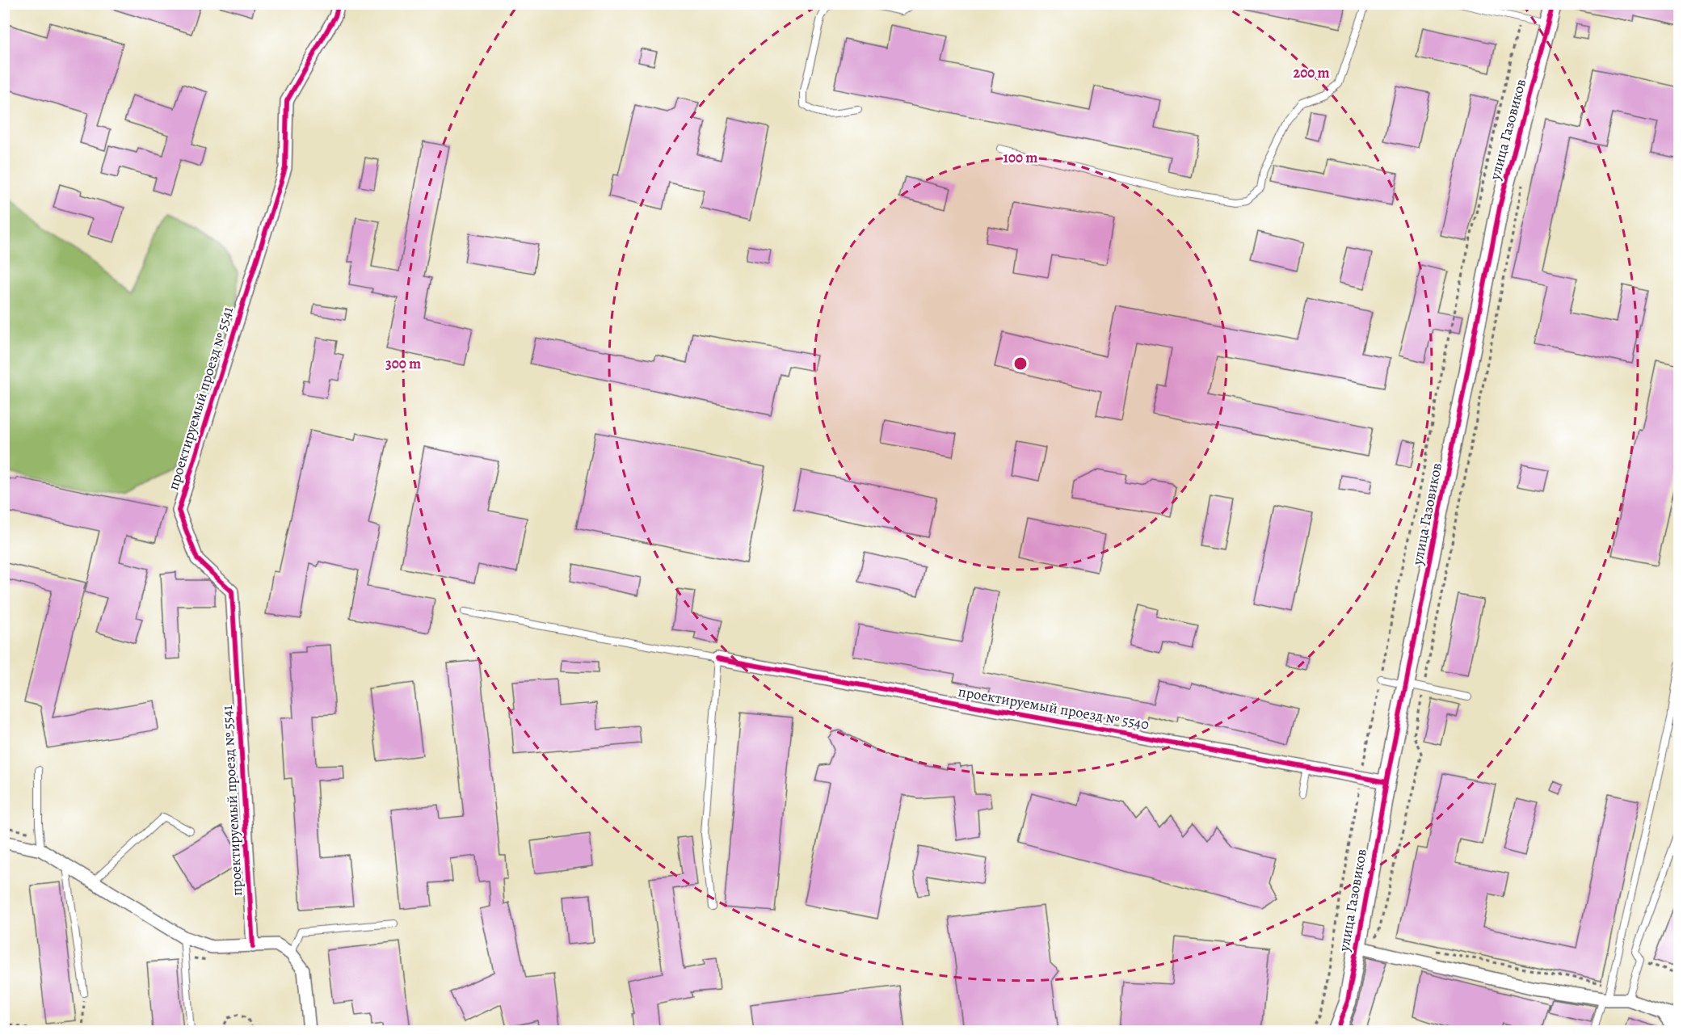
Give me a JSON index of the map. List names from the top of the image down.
{
  "streets": {
    "street": ["улица Газовиков", "проектируемый проезд № 5541", "проектируемый проезд № 5540"]
  },
  "crossings": [
    ["улица Газовиков", "проектируемый проезд № 5540"]
  ],
  "rings": ["200 m", "100 m", "300 m"]
}
